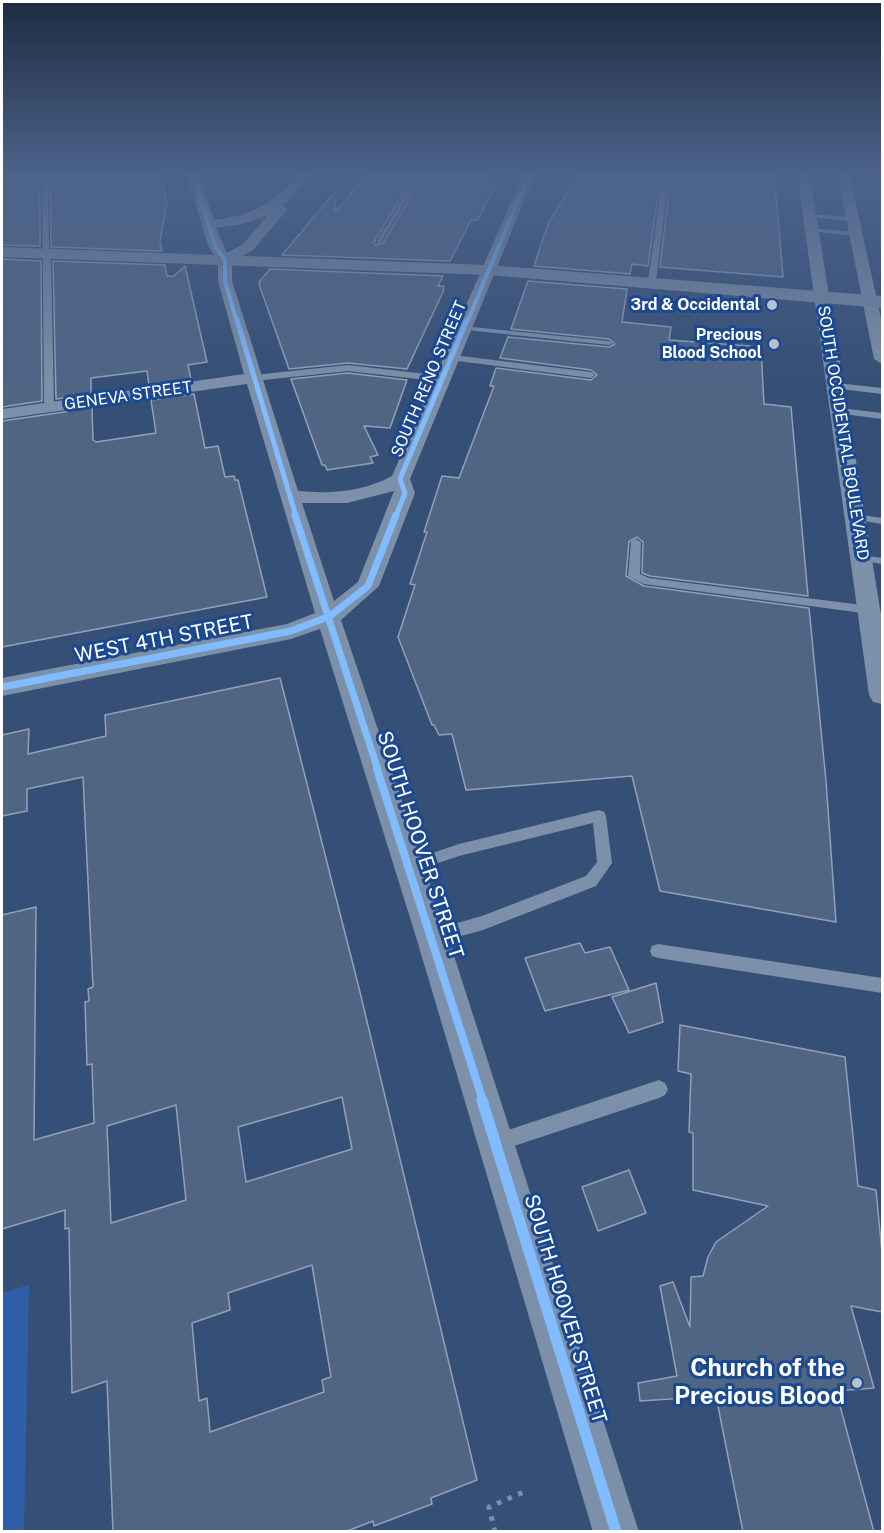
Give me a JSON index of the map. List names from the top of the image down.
{
  "streets": {
    "street": [
      "SOUTH RENO STREET",
      "GENEVA STREET",
      "SOUTH OCCIDENTAL BOULEVARD",
      "WEST 4TH STREET",
      "SOUTH HOOVER STREET"
    ]
  },
  "crossings": [
    ["SOUTH RENO STREET", "WEST 4TH STREET"],
    ["SOUTH RENO STREET", "SOUTH HOOVER STREET"],
    ["GENEVA STREET", "SOUTH HOOVER STREET"],
    ["WEST 4TH STREET", "SOUTH HOOVER STREET"]
  ],
  "places": ["3rd & Occidental", "Precious Blood School", "Church of the Precious Blood"]
}
